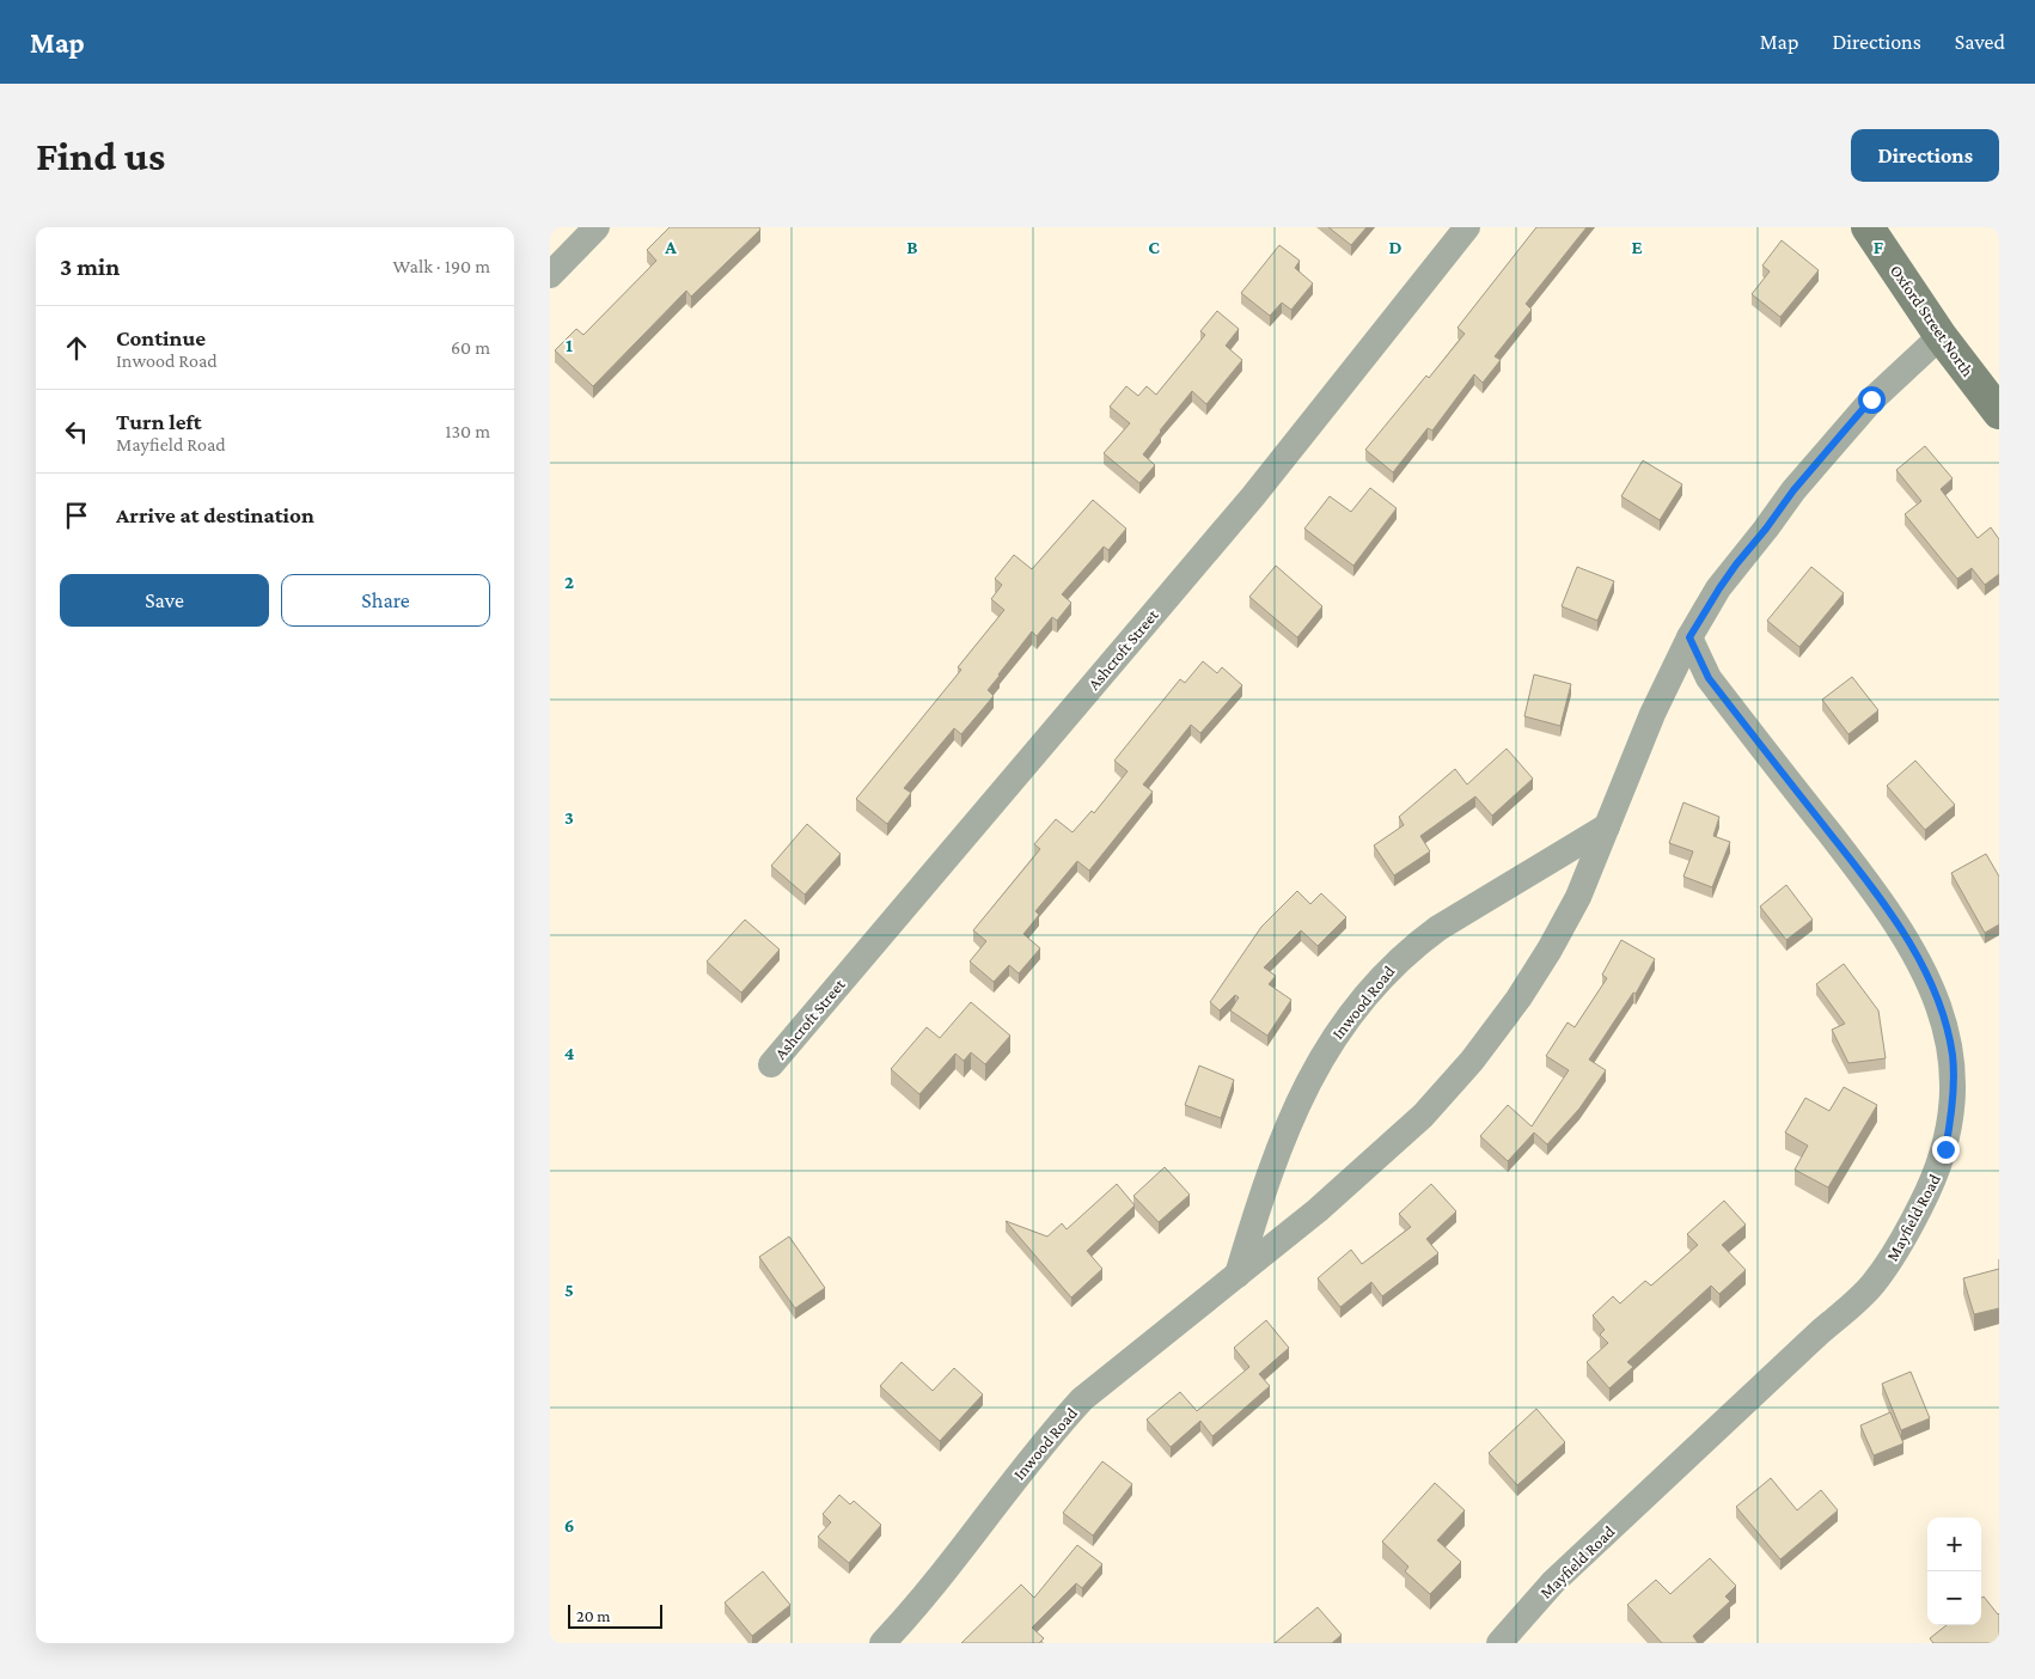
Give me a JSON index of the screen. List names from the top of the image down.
{
  "streets": {
    "main road": ["Oxford Street North"],
    "street": ["Ashcroft Street", "Inwood Road", "Mayfield Road"]
  },
  "crossings": [
    ["Oxford Street North", "Inwood Road"],
    ["Inwood Road", "Mayfield Road"]
  ],
  "scale_bar": "20 m",
  "page": {
    "header": "Map",
    "nav": ["Map", "Directions", "Saved"],
    "buttons": [
      "Directions",
      ["Save", "Share"]
    ],
    "title": "Find us",
    "heading": ["3 min", "Walk · 190 m"],
    "list": [
      ["Continue", "Inwood Road", "60 m"],
      ["Turn left", "Mayfield Road", "130 m"],
      "Arrive at destination"
    ],
    "map_buttons": ["+", "−"],
    "scale": "20 m"
  },
  "grid": {
    "columns": [
      "A",
      "B",
      "C",
      "D",
      "E",
      "F"
    ],
    "rows": [
      "1",
      "2",
      "3",
      "4",
      "5",
      "6"
    ]
  }
}
